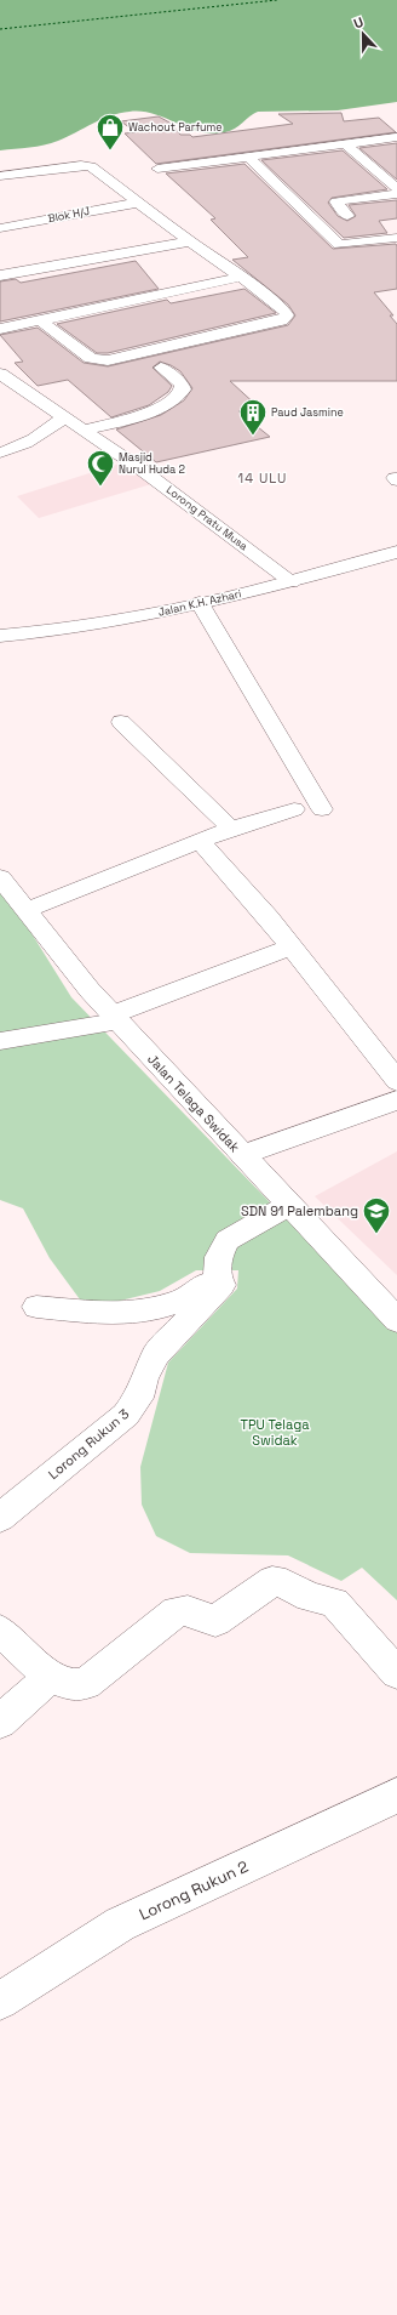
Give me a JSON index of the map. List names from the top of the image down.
{
  "streets": {
    "street": [
      "Blok H/J",
      "Lorong Pratu Musa",
      "Jalan K.H. Azhari",
      "Jalan Telaga Swidak",
      "Lorong Rukun 3",
      "Lorong Rukun 2"
    ]
  },
  "crossings": [
    ["Lorong Pratu Musa", "Jalan K.H. Azhari"]
  ],
  "districts": ["14 ULU"],
  "parks": ["TPU Telaga Swidak"],
  "places": {
    "shop": ["Wachout Parfume"],
    "building": ["Paud Jasmine"],
    "mosque": ["Masjid Nurul Huda 2"],
    "school or university": ["SDN 91 Palembang"]
  },
  "north": "top"
}
